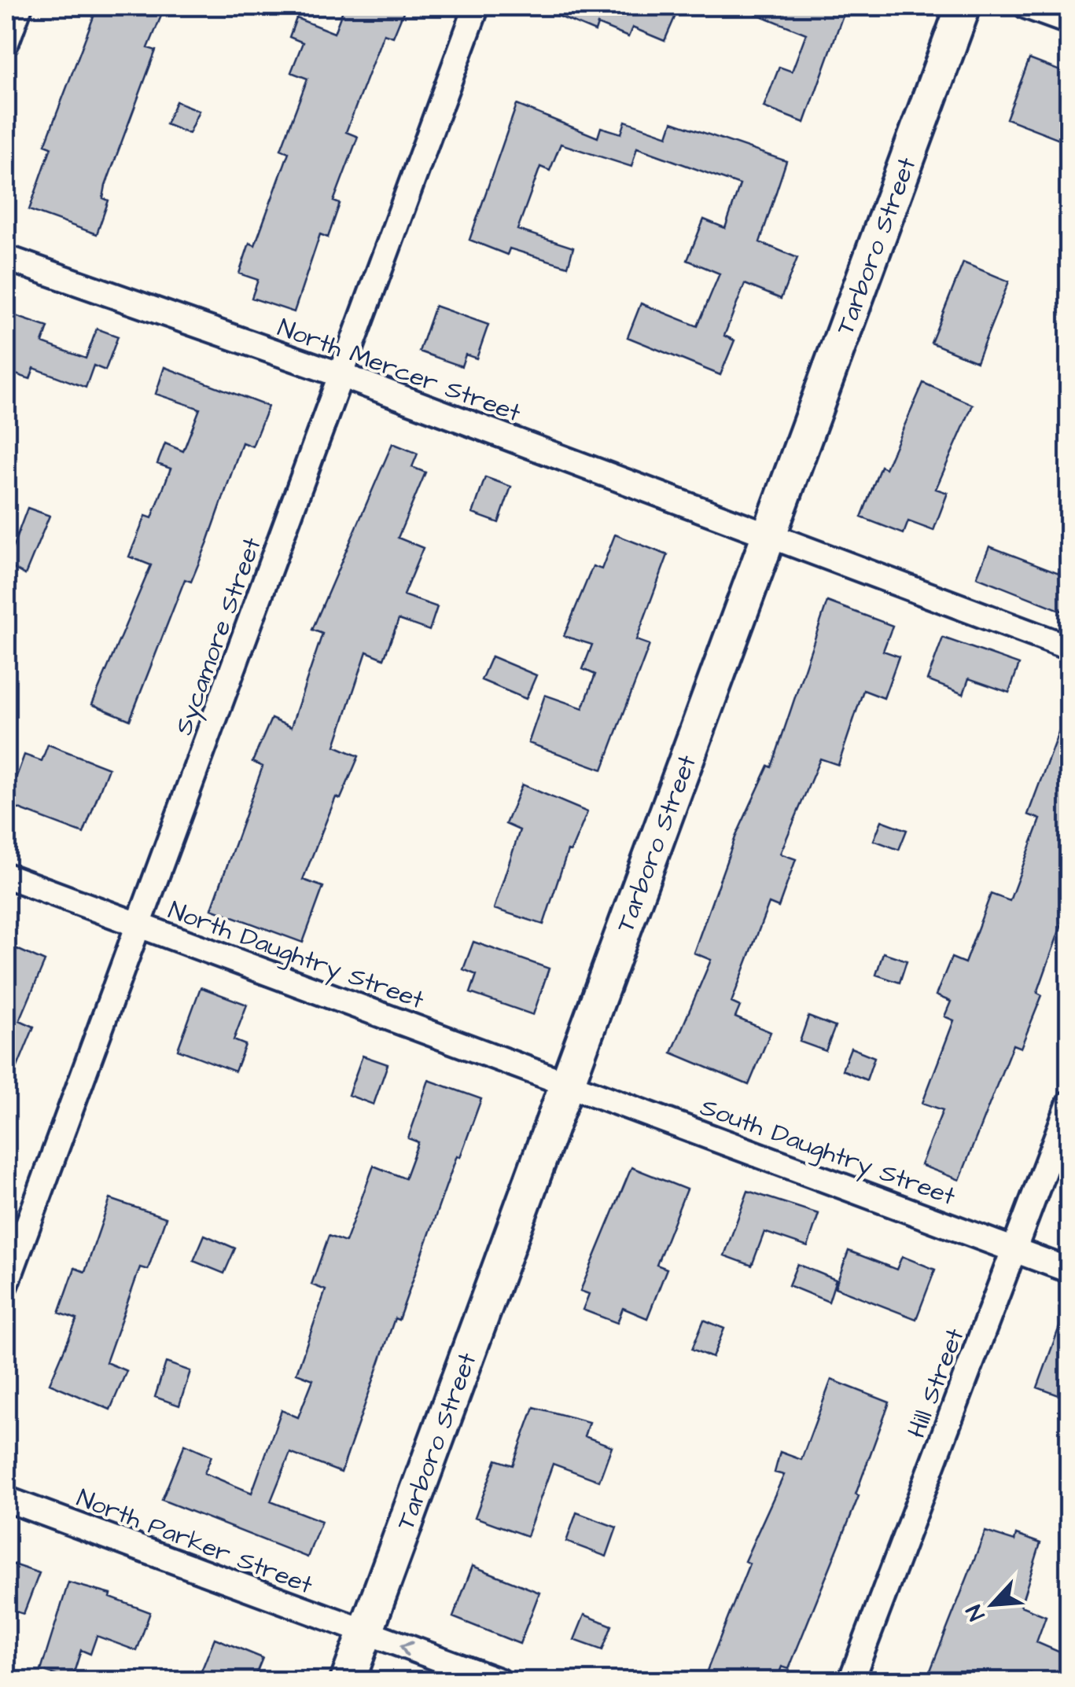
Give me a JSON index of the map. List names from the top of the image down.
{
  "streets": {
    "street": [
      "Tarboro Street",
      "North Mercer Street",
      "Sycamore Street",
      "North Daughtry Street",
      "South Daughtry Street",
      "Hill Street",
      "North Parker Street"
    ]
  },
  "crossings": [
    ["Tarboro Street", "North Mercer Street"],
    ["Tarboro Street", "North Daughtry Street"],
    ["Tarboro Street", "South Daughtry Street"],
    ["Tarboro Street", "North Parker Street"],
    ["North Mercer Street", "Sycamore Street"],
    ["Sycamore Street", "North Daughtry Street"],
    ["North Daughtry Street", "South Daughtry Street"],
    ["South Daughtry Street", "Hill Street"]
  ],
  "north": "bottom left"
}
